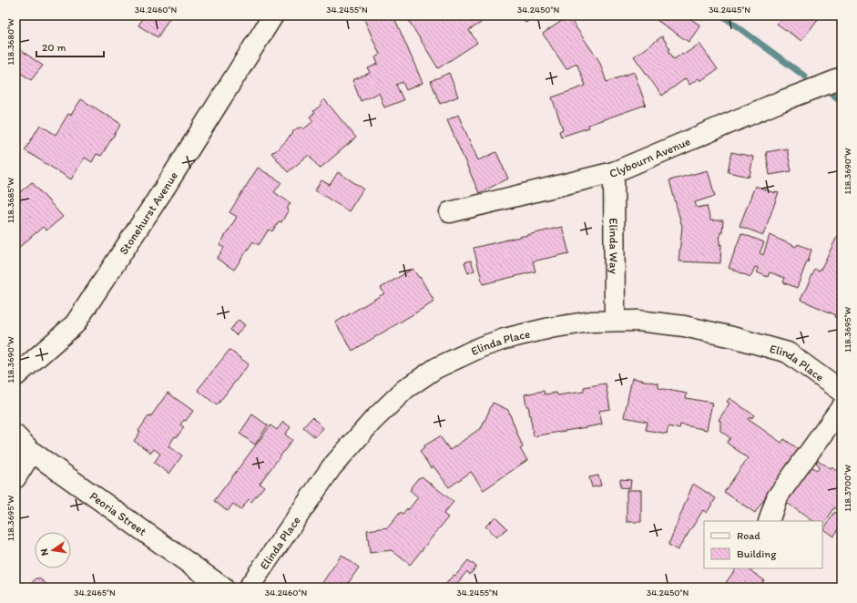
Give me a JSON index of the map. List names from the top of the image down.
{
  "streets": {
    "street": [
      "Clybourn Avenue",
      "Stonehurst Avenue",
      "Elinda Way",
      "Elinda Place",
      "Peoria Street"
    ]
  },
  "crossings": [
    ["Clybourn Avenue", "Elinda Way"],
    ["Elinda Way", "Elinda Place"]
  ],
  "legend": ["Road", "Building"],
  "scale_bar": "20 m",
  "north": "left",
  "coordinates": [
    "34.2460°N",
    "34.2455°N",
    "34.2450°N",
    "34.2445°N",
    "118.3680°W",
    "118.3690°W",
    "118.3685°W",
    "118.3695°W",
    "118.3700°W",
    "34.2465°N"
  ]
}
